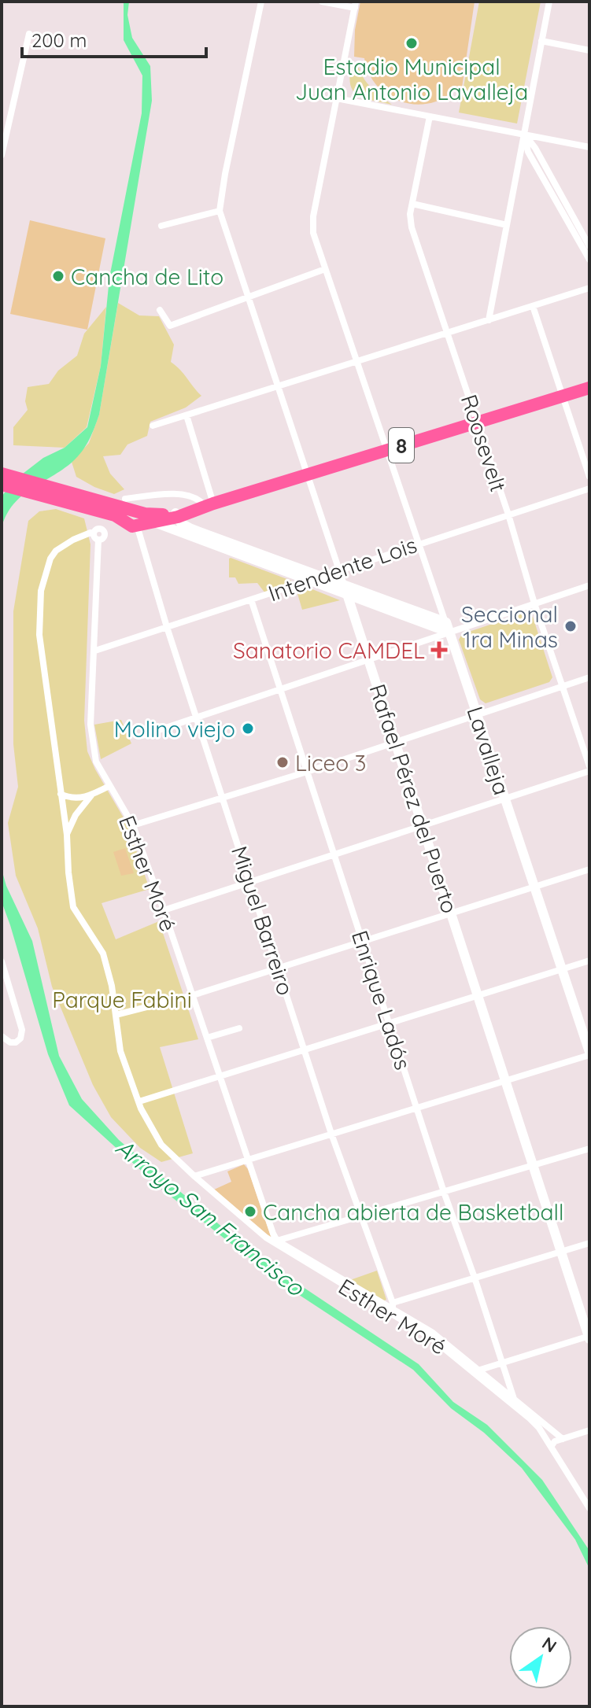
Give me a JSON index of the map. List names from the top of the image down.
{
  "streets": {
    "highway": ["8"],
    "main road": ["Lavalleja", "Rafael Pérez del Puerto"],
    "street": [
      "Roosevelt",
      "Intendente Lois",
      "Esther Moré",
      "Miguel Barreiro",
      "Enrique Ladós"
    ]
  },
  "crossings": [
    ["Roosevelt", "8"],
    ["Roosevelt", "Intendente Lois"],
    ["8", "Lavalleja"],
    ["8", "Rafael Pérez del Puerto"],
    ["8", "Miguel Barreiro"],
    ["Intendente Lois", "Lavalleja"],
    ["Intendente Lois", "Rafael Pérez del Puerto"],
    ["Intendente Lois", "Esther Moré"],
    ["Intendente Lois", "Miguel Barreiro"],
    ["Intendente Lois", "Enrique Ladós"],
    ["Esther Moré", "Miguel Barreiro"],
    ["Esther Moré", "Enrique Ladós"]
  ],
  "water": ["Arroyo San Francisco"],
  "parks": ["Parque Fabini"],
  "places": {
    "other": [
      "Estadio Municipal Juan Antonio Lavalleja",
      "Cancha de Lito",
      "Seccional 1ra Minas",
      "Molino viejo",
      "Liceo 3",
      "Cancha abierta de Basketball"
    ],
    "health": ["Sanatorio CAMDEL"]
  },
  "scale_bar": "200 m",
  "north": "top right"
}
